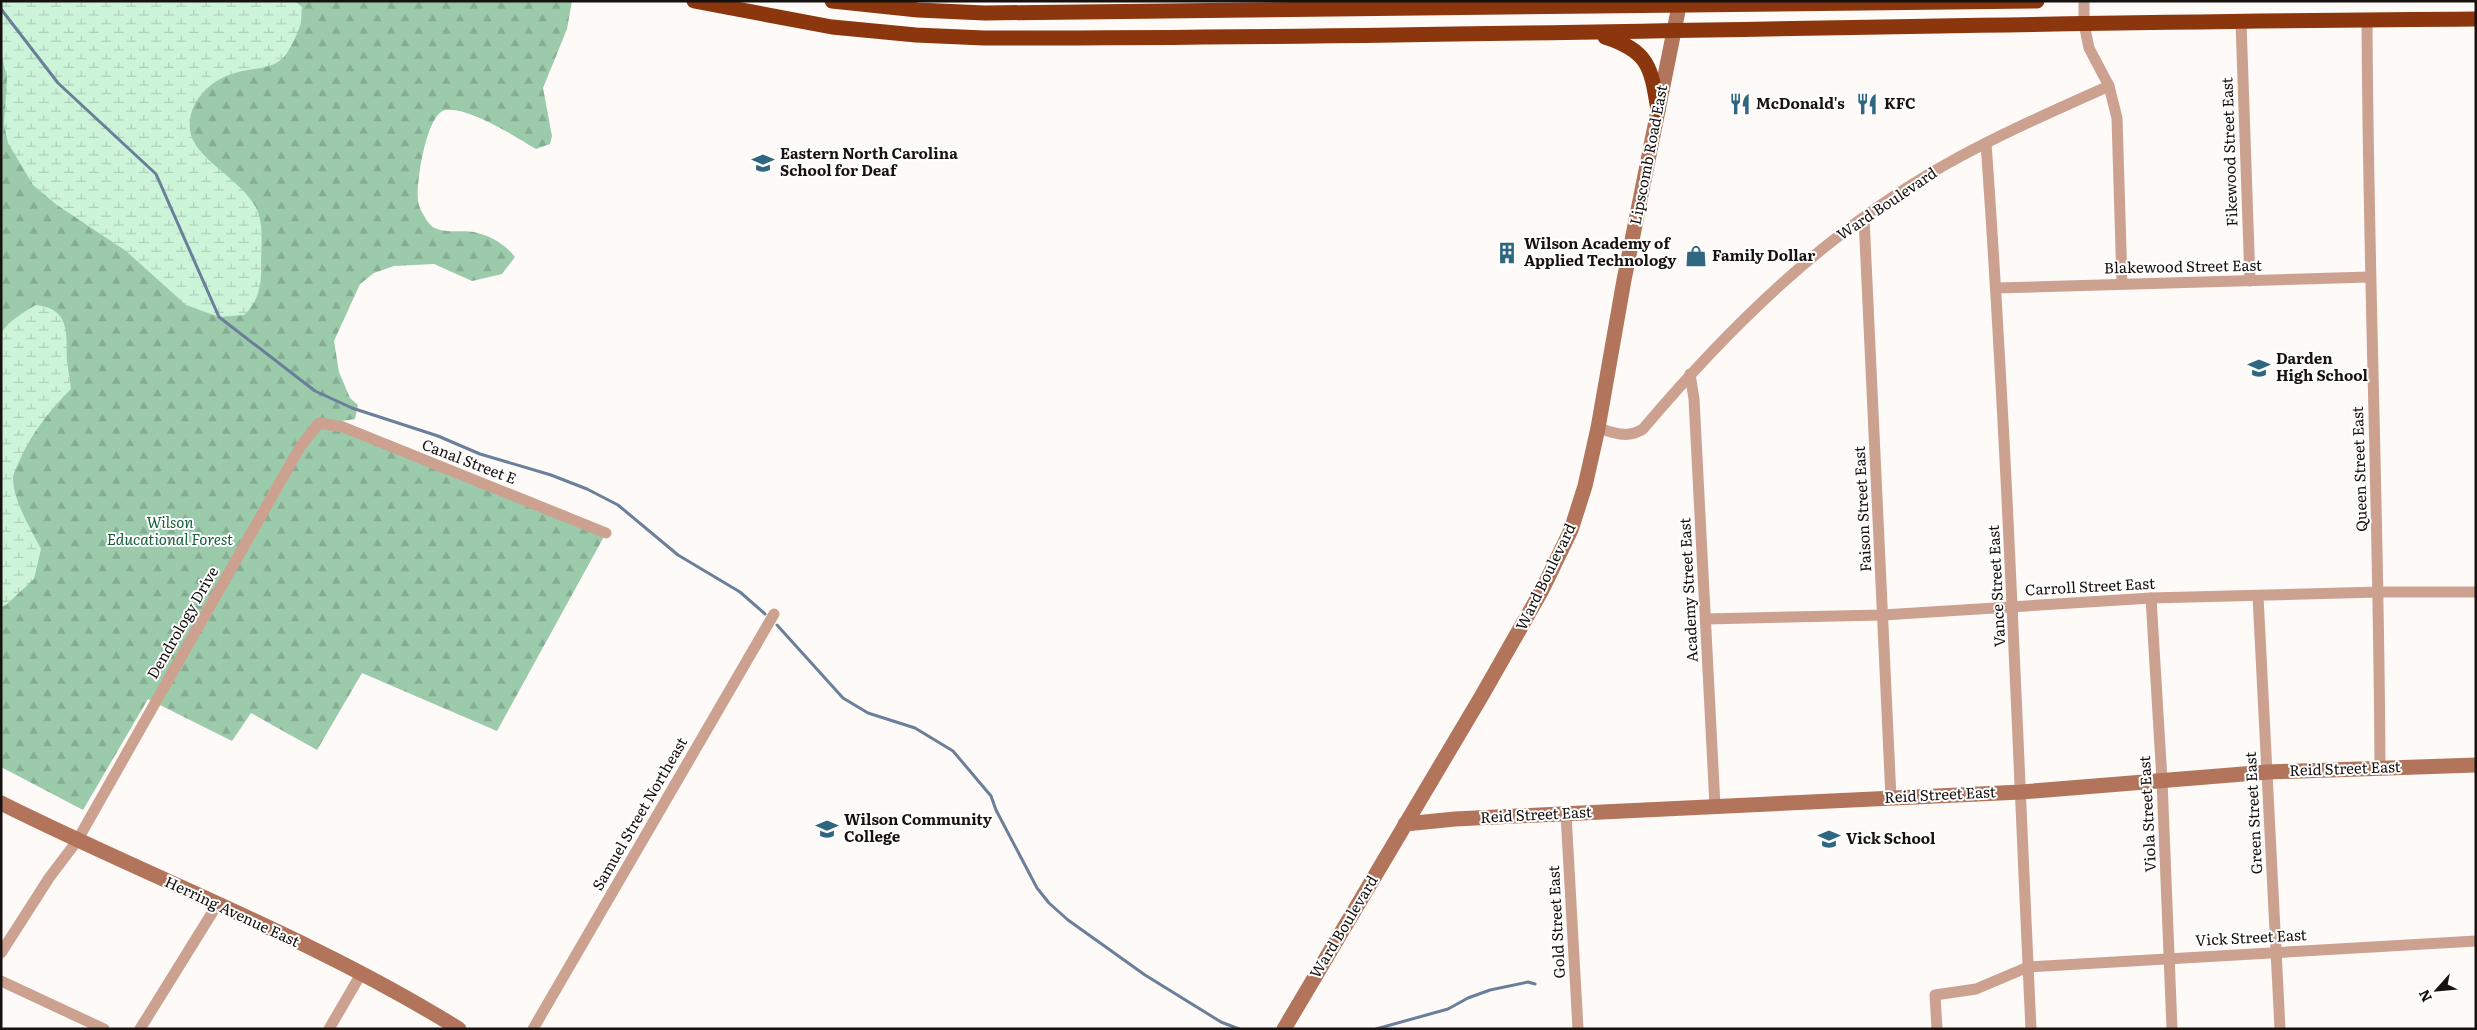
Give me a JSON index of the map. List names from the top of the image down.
{
  "streets": {
    "main road": [
      "Lipscomb Road East",
      "Ward Boulevard",
      "Reid Street East",
      "Herring Avenue East"
    ],
    "street": [
      "Fikewood Street East",
      "Blakewood Street East",
      "Canal Street E",
      "Queen Street East",
      "Faison Street East",
      "Vance Street East",
      "Carroll Street East",
      "Academy Street East",
      "Dendrology Drive",
      "Green Street East",
      "Samuel Street Northeast",
      "Viola Street East",
      "Gold Street East",
      "Vick Street East"
    ]
  },
  "crossings": [
    ["Fikewood Street East", "Blakewood Street East"],
    ["Lipscomb Road East", "Ward Boulevard"],
    ["Ward Boulevard", "Faison Street East"],
    ["Ward Boulevard", "Vance Street East"],
    ["Ward Boulevard", "Academy Street East"],
    ["Ward Boulevard", "Reid Street East"],
    ["Blakewood Street East", "Queen Street East"],
    ["Blakewood Street East", "Vance Street East"],
    ["Canal Street E", "Dendrology Drive"],
    ["Queen Street East", "Carroll Street East"],
    ["Queen Street East", "Reid Street East"],
    ["Faison Street East", "Carroll Street East"],
    ["Faison Street East", "Reid Street East"],
    ["Vance Street East", "Carroll Street East"],
    ["Vance Street East", "Reid Street East"],
    ["Vance Street East", "Vick Street East"],
    ["Carroll Street East", "Academy Street East"],
    ["Carroll Street East", "Green Street East"],
    ["Carroll Street East", "Viola Street East"],
    ["Academy Street East", "Reid Street East"],
    ["Dendrology Drive", "Herring Avenue East"],
    ["Reid Street East", "Green Street East"],
    ["Reid Street East", "Viola Street East"],
    ["Reid Street East", "Gold Street East"],
    ["Green Street East", "Vick Street East"],
    ["Viola Street East", "Vick Street East"]
  ],
  "parks": ["Wilson Educational Forest"],
  "places": {
    "restaurant": ["McDonald's", "KFC"],
    "school or university": [
      "Eastern North Carolina School for Deaf",
      "Darden High School",
      "Wilson Community College",
      "Vick School"
    ],
    "building": ["Wilson Academy of Applied Technology"],
    "shop": ["Family Dollar"]
  },
  "north": "bottom left"
}
